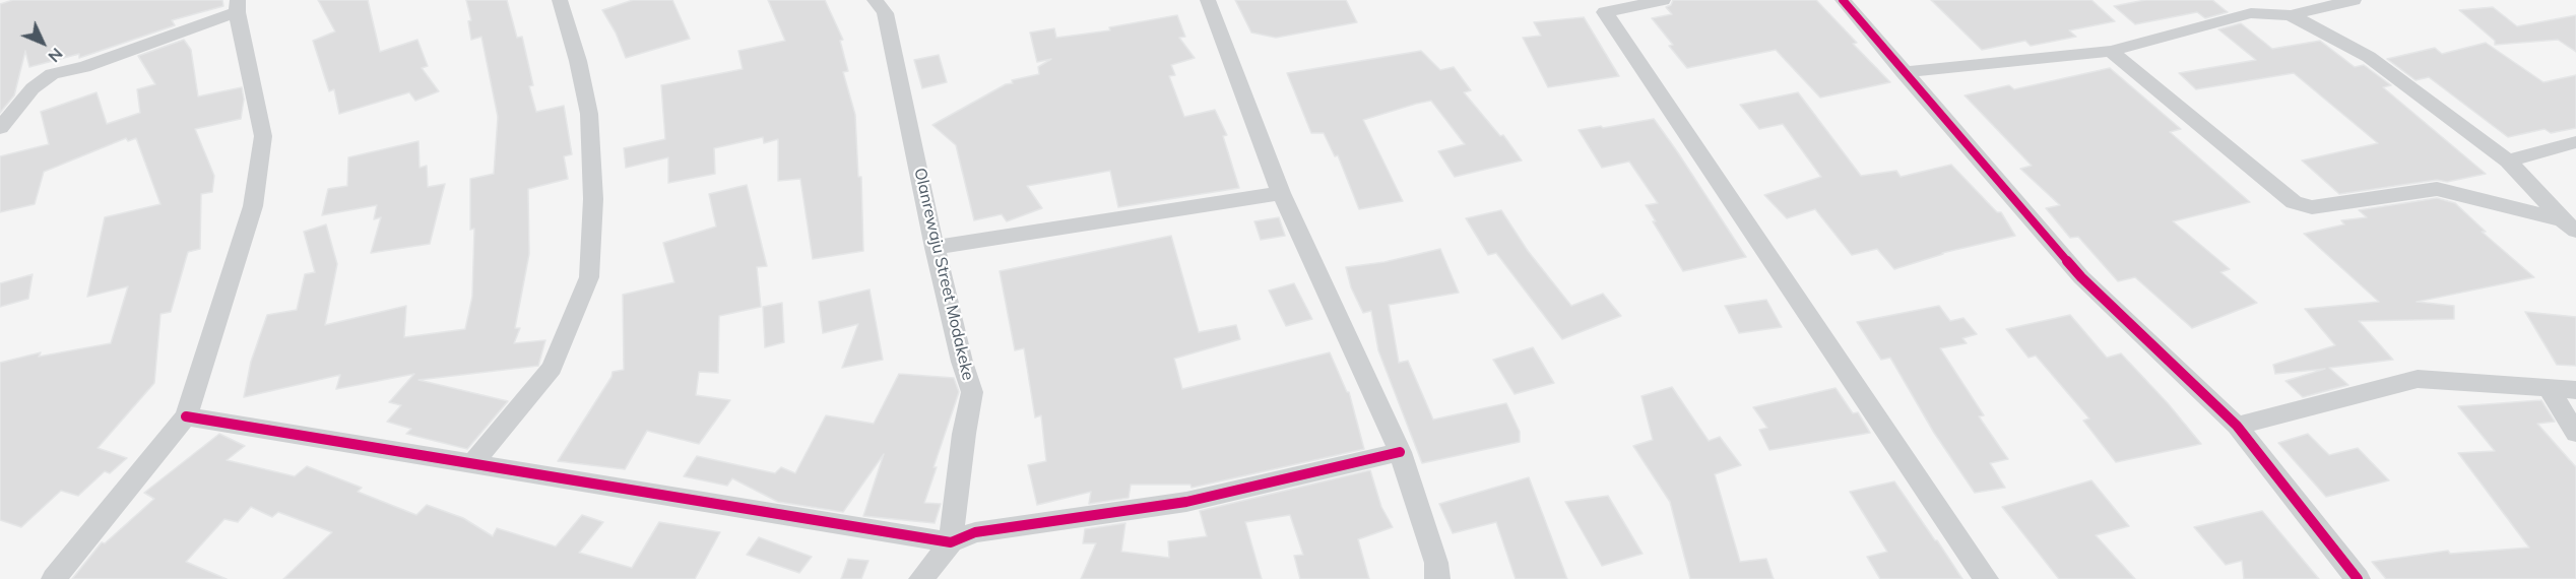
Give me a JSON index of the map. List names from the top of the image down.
{
  "streets": {
    "street": ["Olanrewaju Street Modakeke"]
  },
  "north": "bottom right"
}
